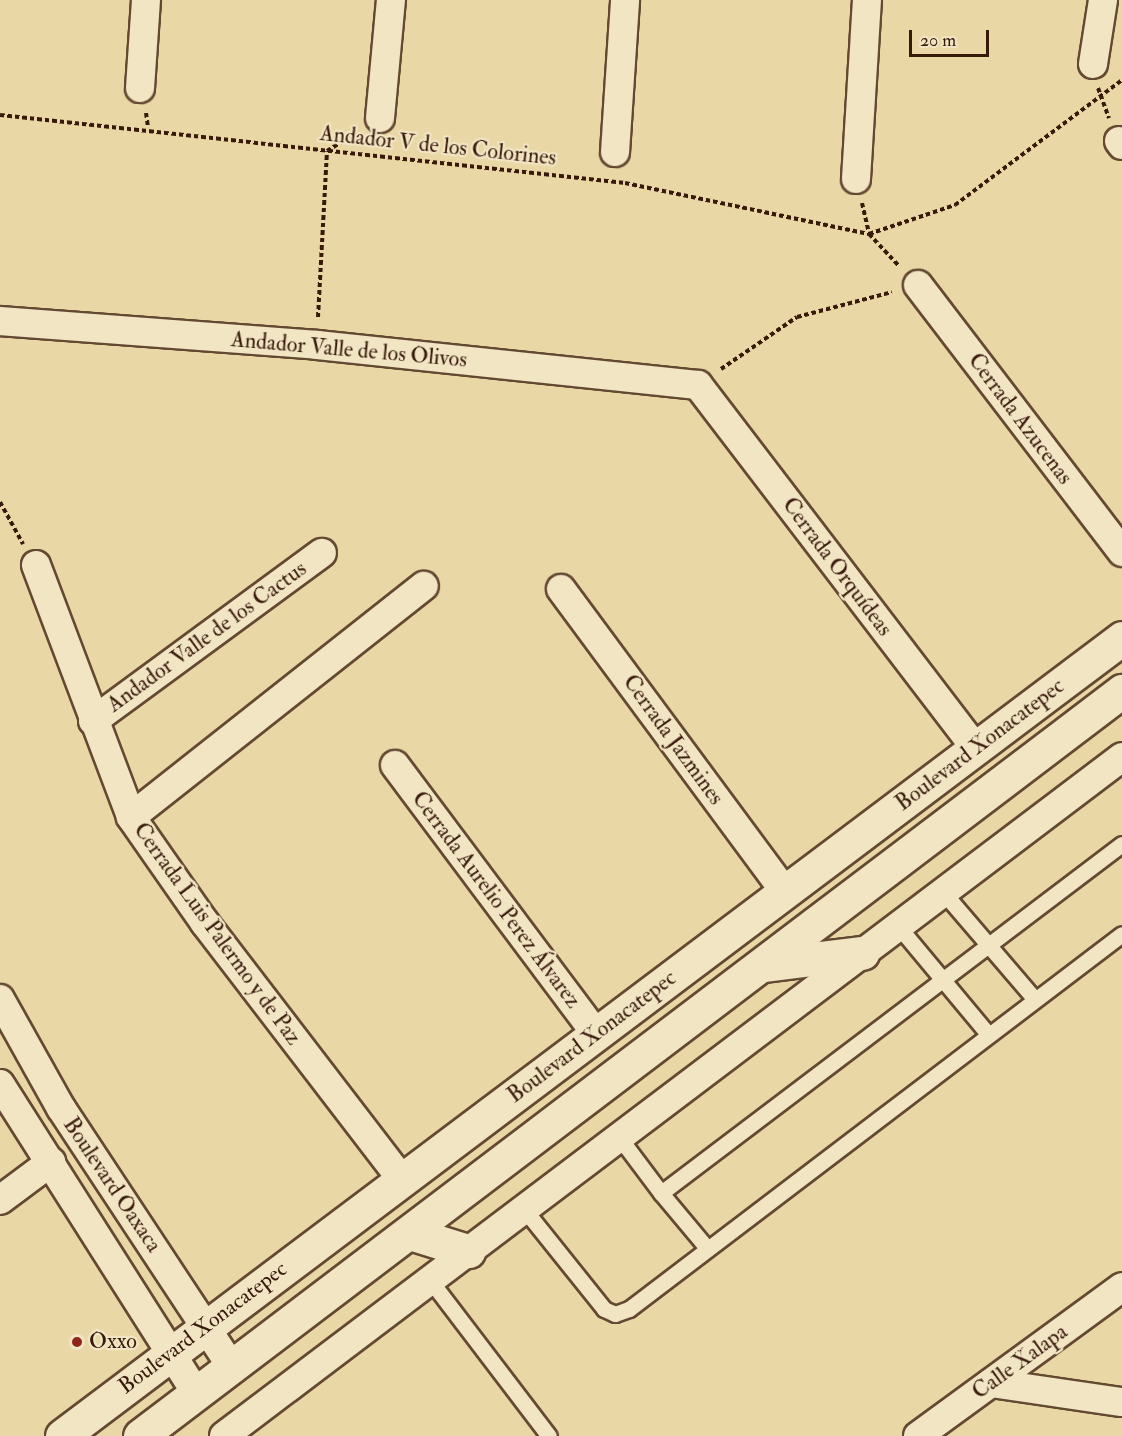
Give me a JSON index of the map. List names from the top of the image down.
{
  "streets": {
    "main road": ["Boulevard Xonacatepec"],
    "street": [
      "Andador Valle de los Olivos",
      "Cerrada Azucenas",
      "Cerrada Orquídeas",
      "Andador Valle de los Cactus",
      "Cerrada Jazmines",
      "Cerrada Aurelio Perez Álvarez",
      "Cerrada Luis Palermo y de Paz",
      "Boulevard Oaxaca",
      "Calle Xalapa"
    ],
    "path": ["Andador V de los Colorines"]
  },
  "crossings": [
    ["Andador Valle de los Olivos", "Cerrada Orquídeas"],
    ["Cerrada Orquídeas", "Boulevard Xonacatepec"],
    ["Andador Valle de los Cactus", "Cerrada Luis Palermo y de Paz"],
    ["Cerrada Jazmines", "Boulevard Xonacatepec"],
    ["Boulevard Xonacatepec", "Cerrada Aurelio Perez Álvarez"],
    ["Boulevard Xonacatepec", "Cerrada Luis Palermo y de Paz"],
    ["Boulevard Xonacatepec", "Boulevard Oaxaca"]
  ],
  "places": ["Oxxo"],
  "scale_bar": "20 m"
}
